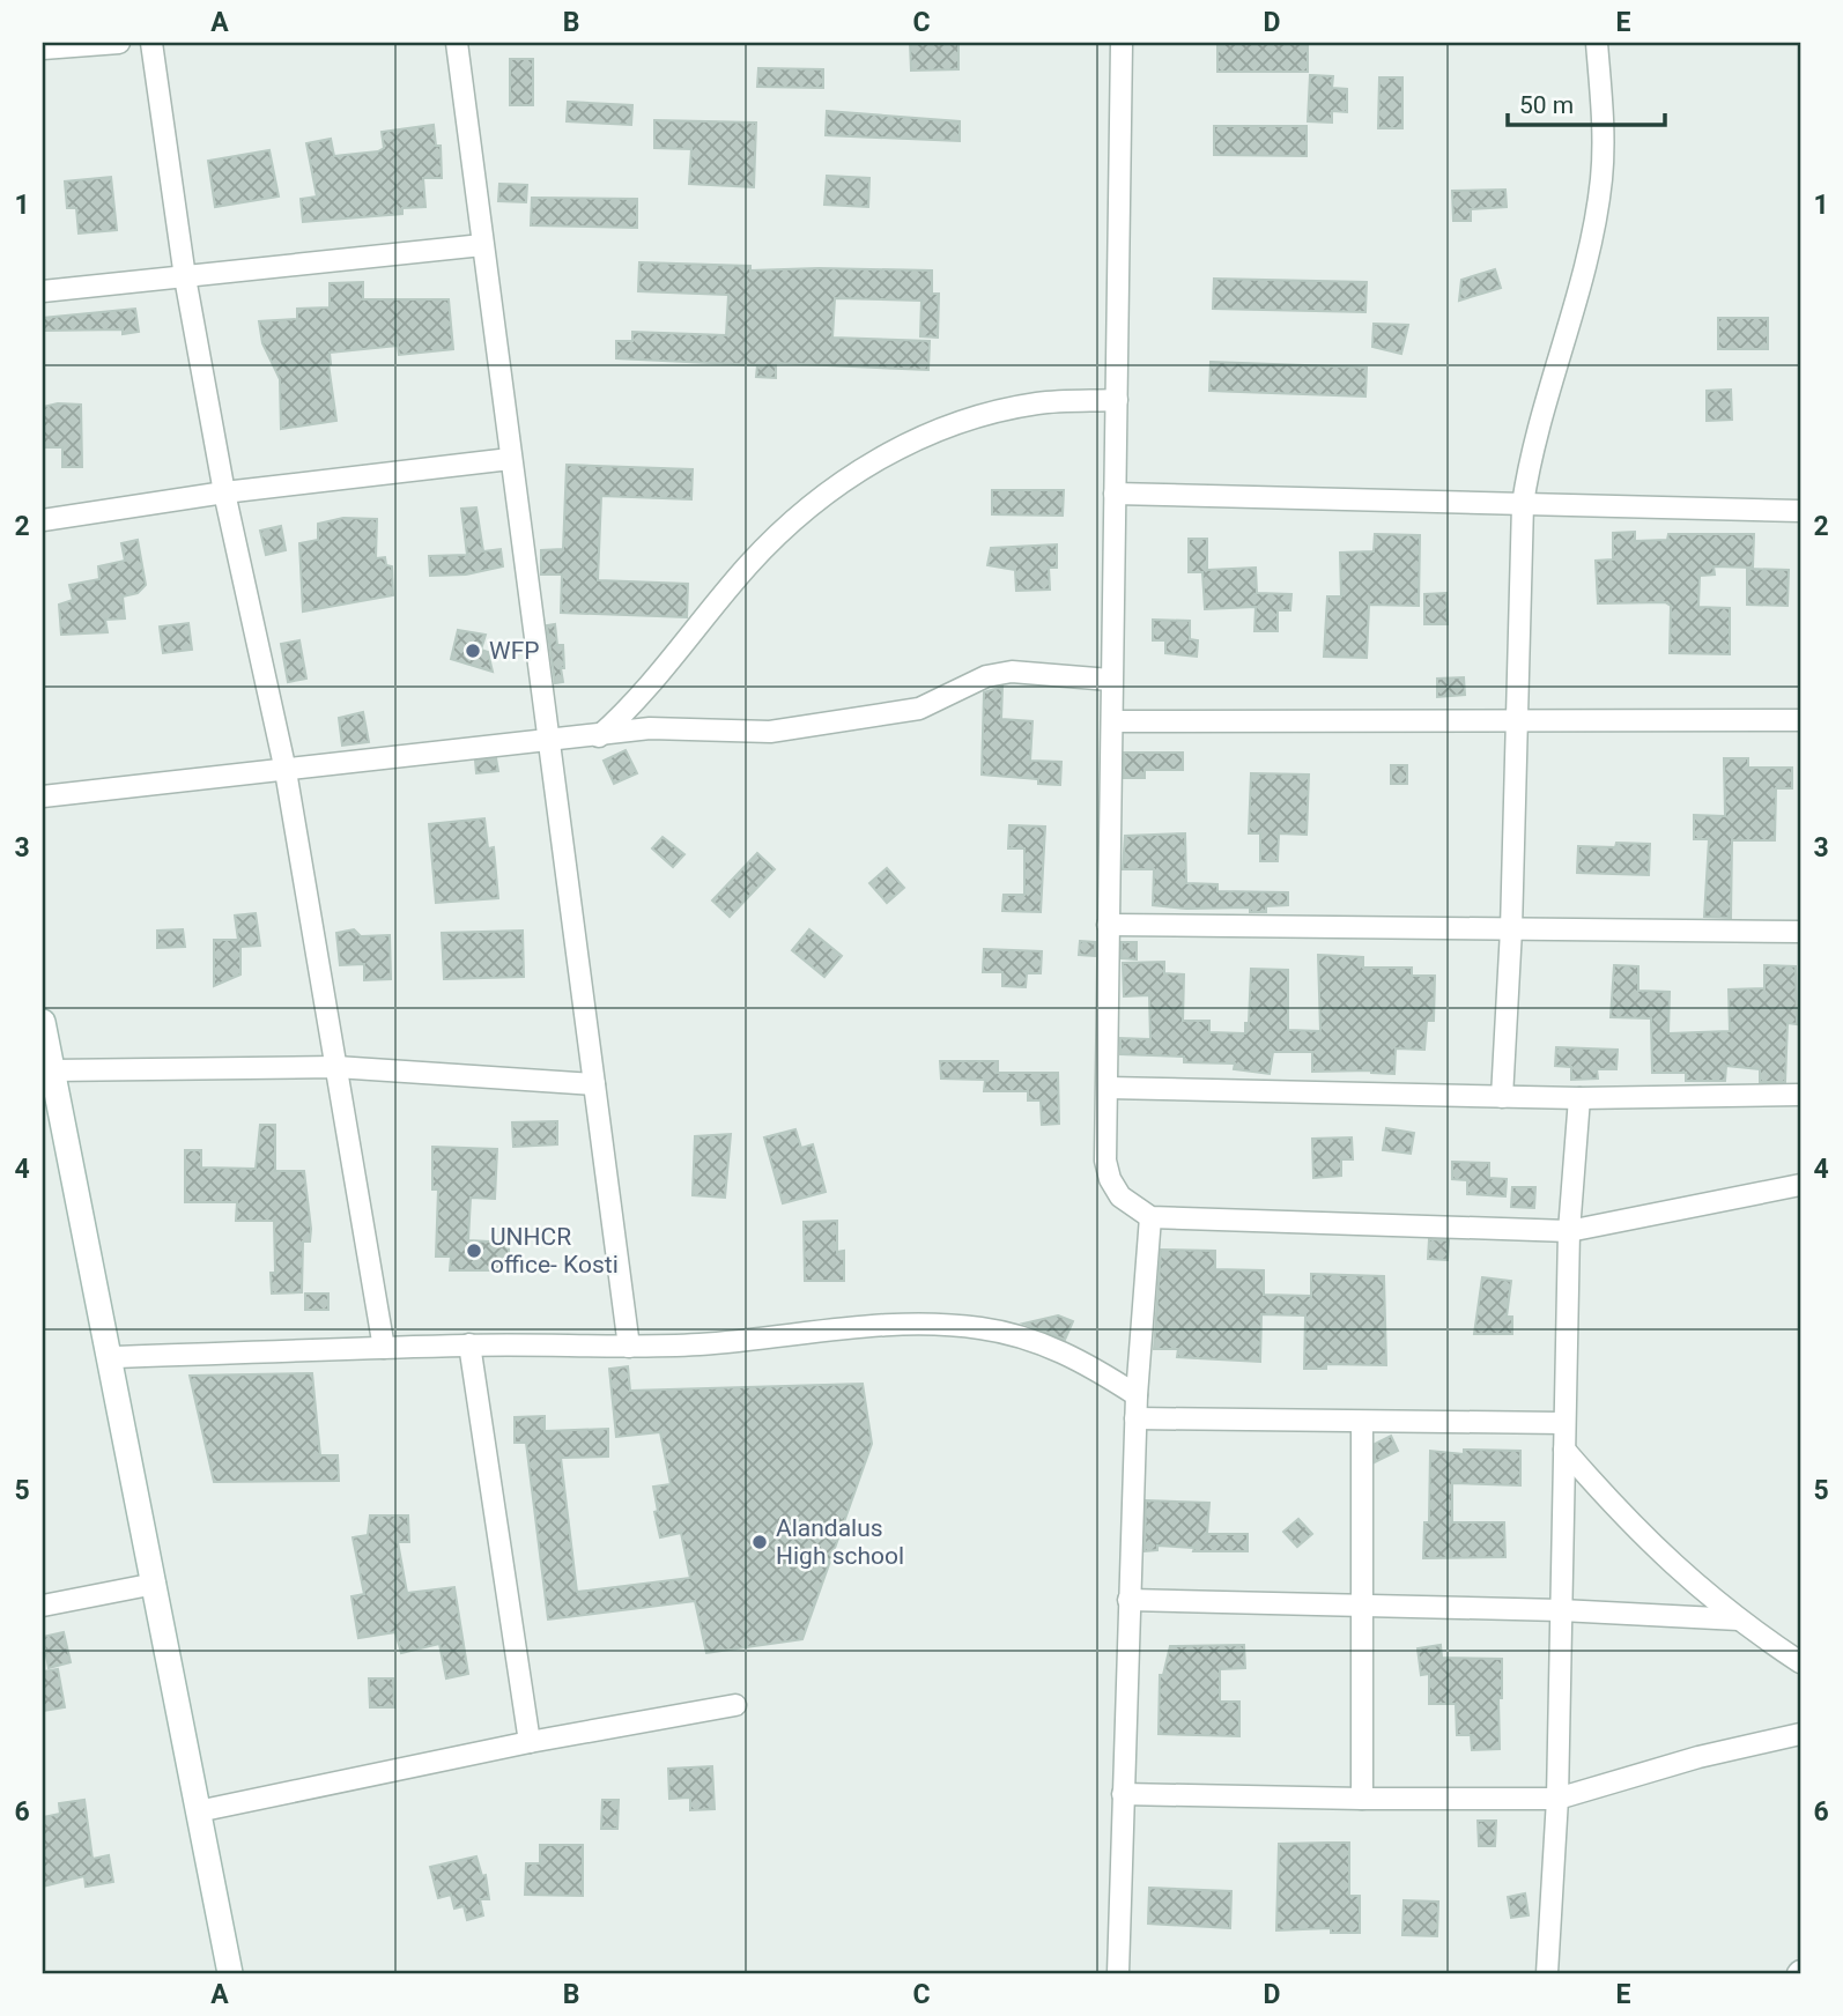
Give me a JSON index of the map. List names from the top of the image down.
{
  "places": ["WFP", "UNHCR office- Kosti", "Alandalus High school"],
  "scale_bar": "50 m",
  "grid": {
    "columns": [
      "A",
      "B",
      "C",
      "D",
      "E"
    ],
    "rows": [
      "1",
      "2",
      "3",
      "4",
      "5",
      "6"
    ]
  }
}
